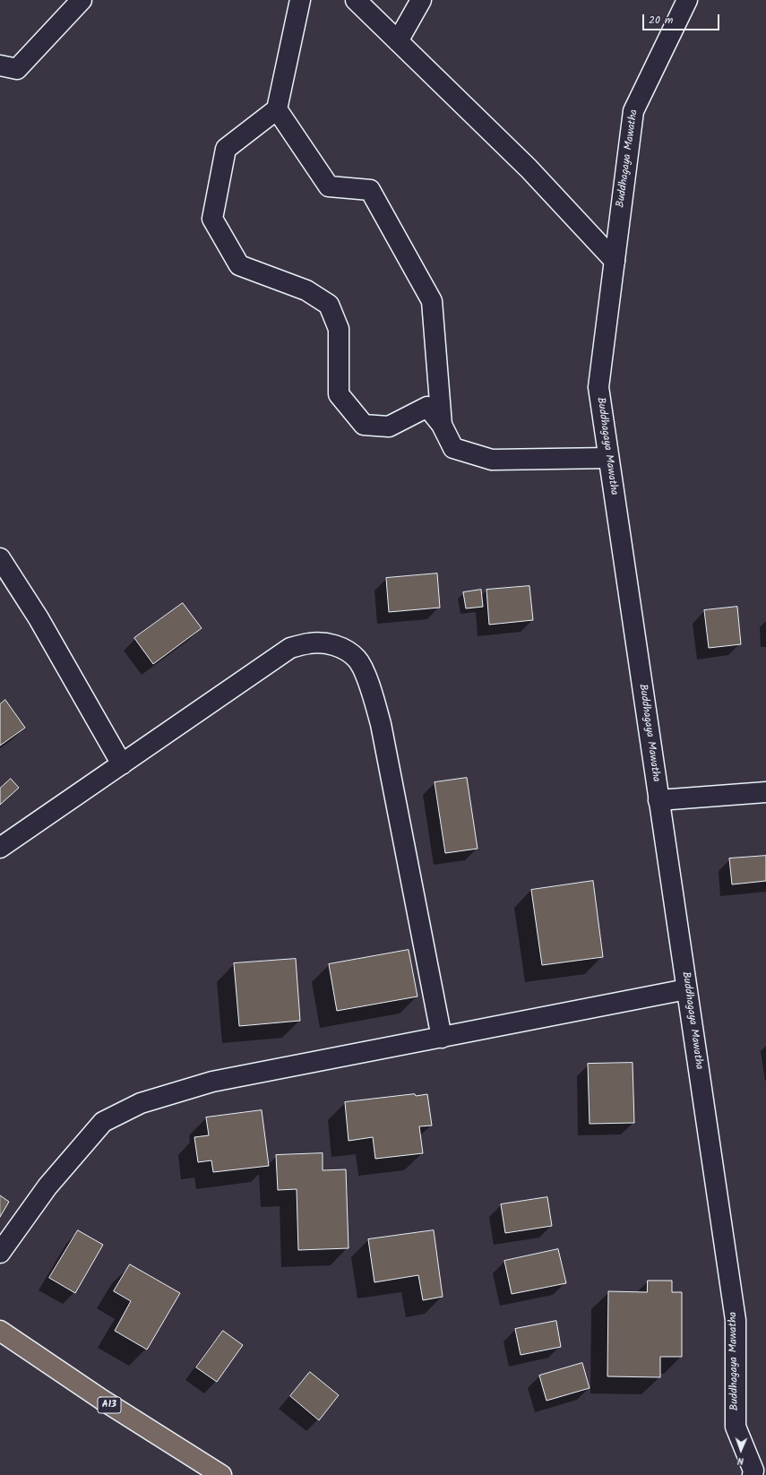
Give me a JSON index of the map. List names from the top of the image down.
{
  "streets": {
    "highway": ["A13"],
    "street": ["Buddhagaya Mawatha"]
  },
  "scale_bar": "20 m",
  "north": "bottom"
}
